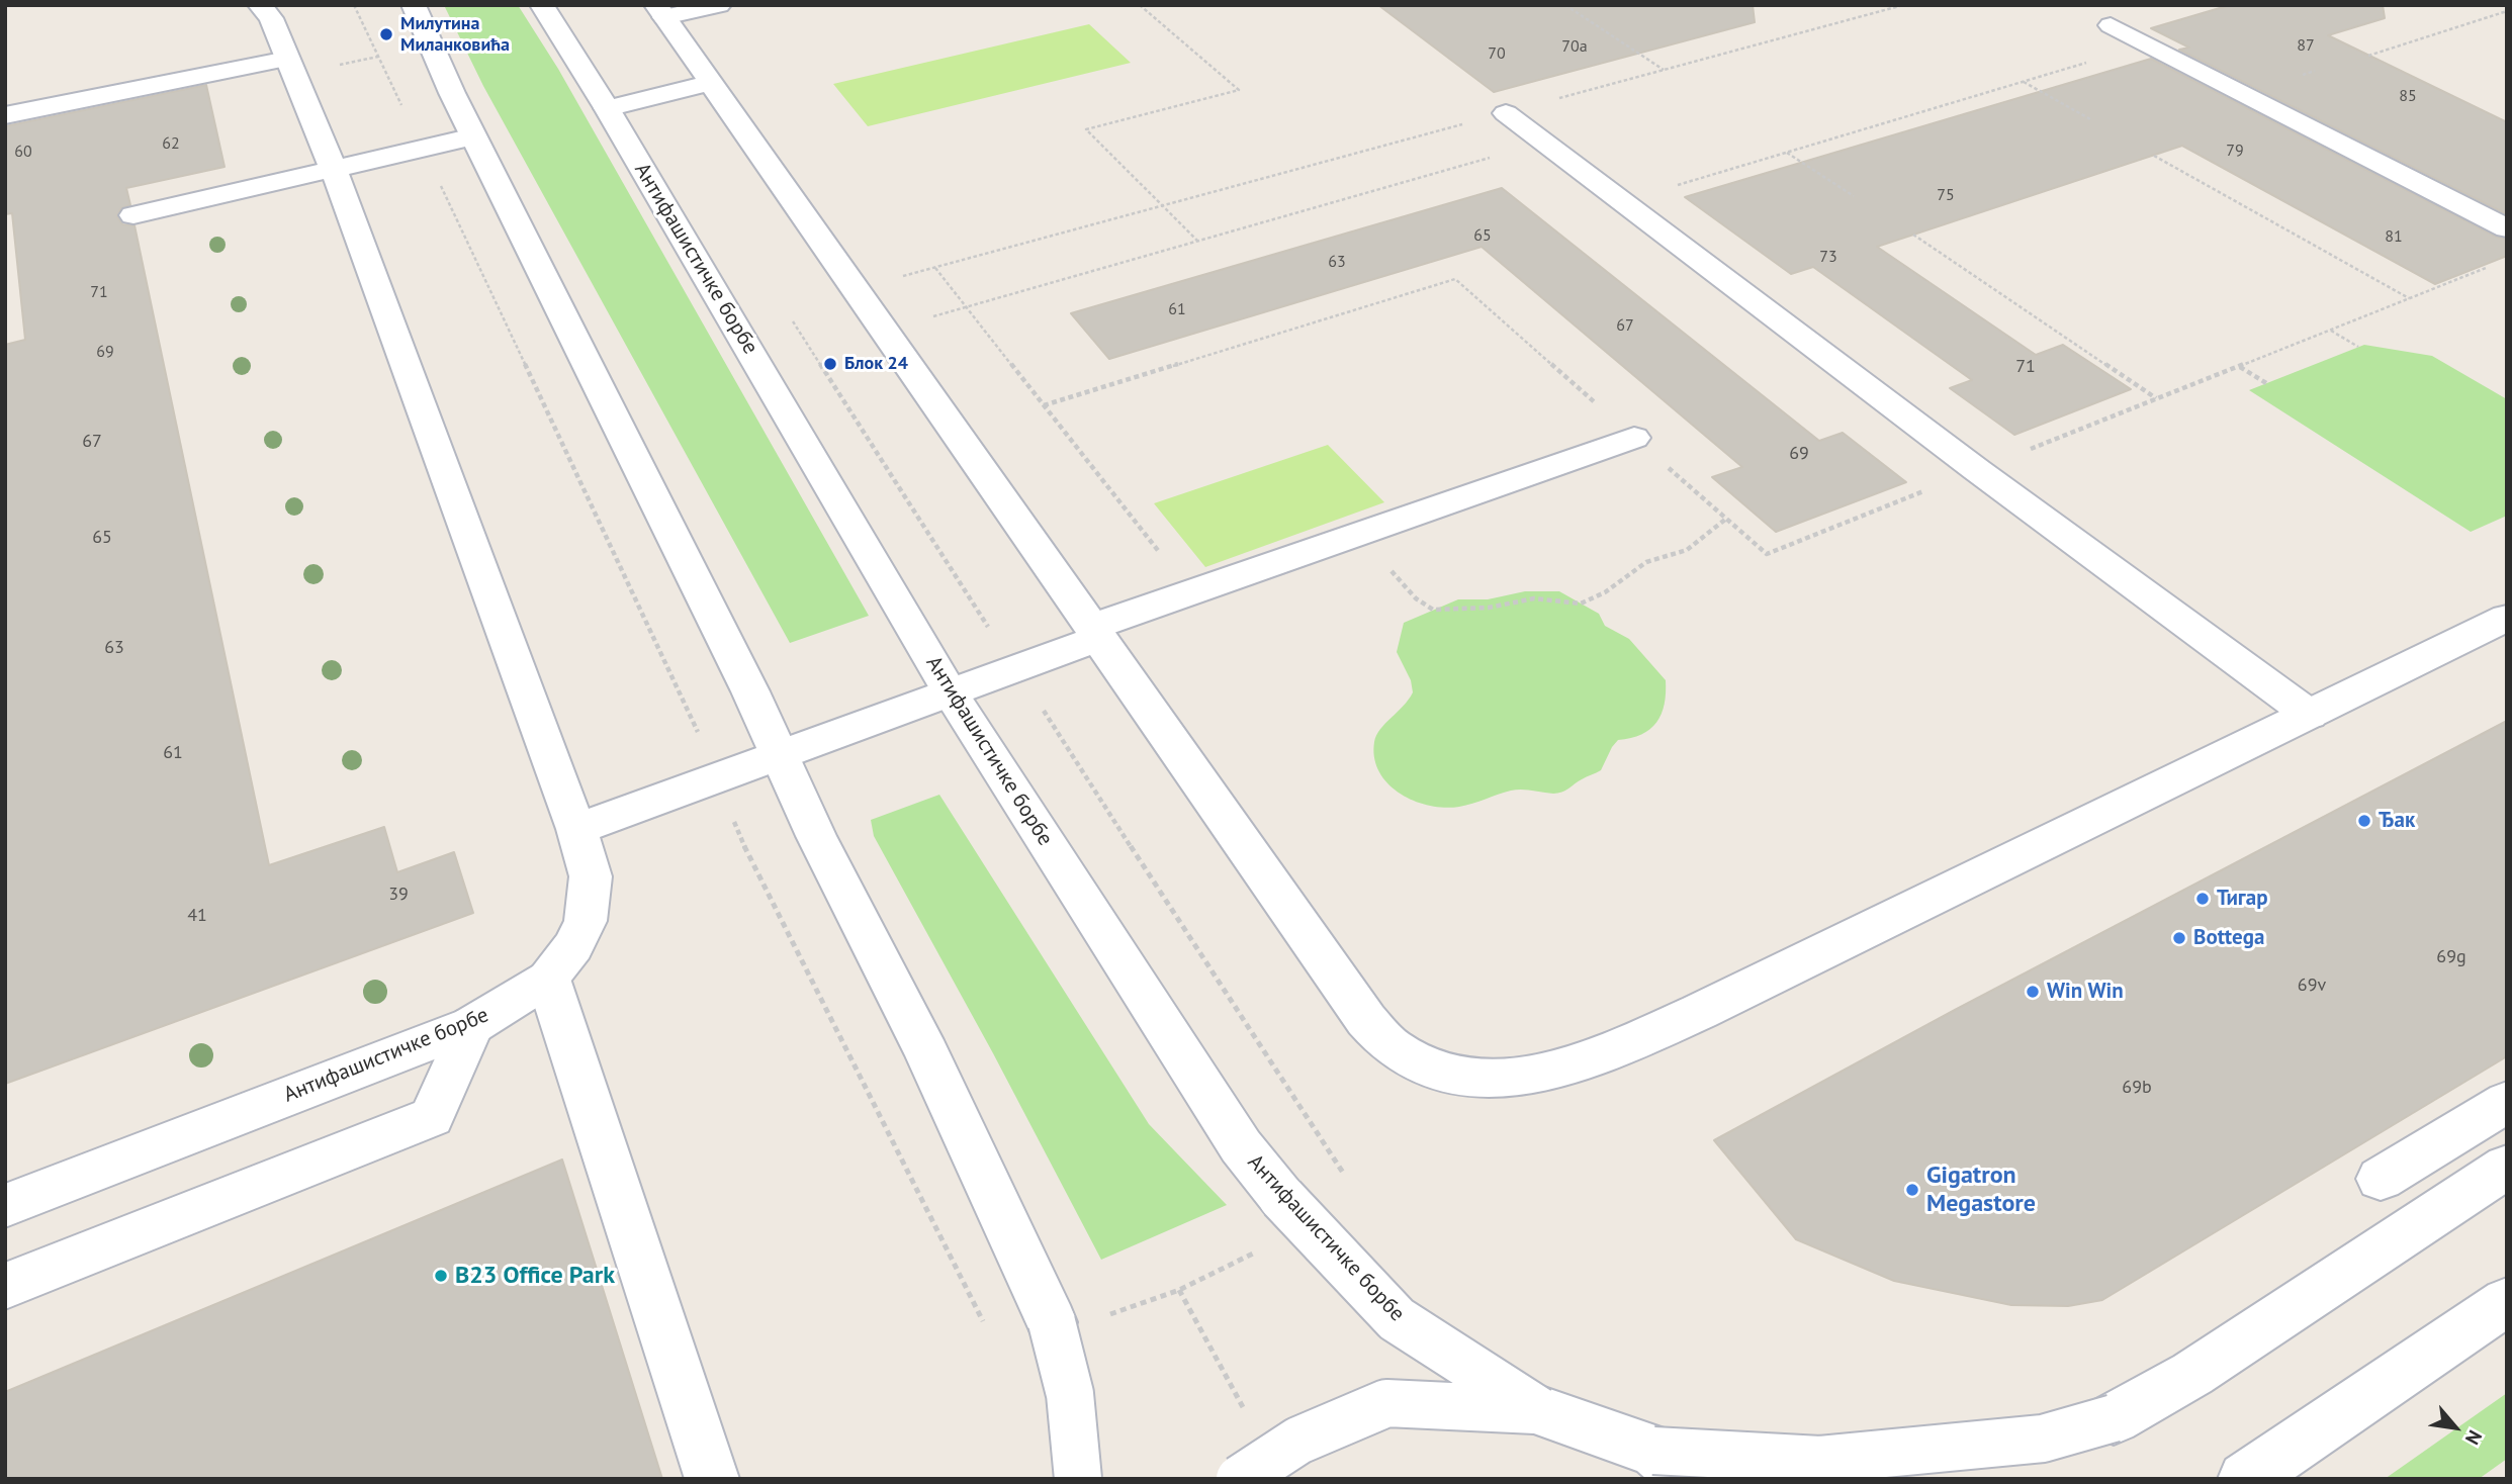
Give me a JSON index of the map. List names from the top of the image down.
{
  "streets": {
    "street": ["Антифашистичке борбе"]
  },
  "places": [
    "Милутина Миланковића",
    "Блок 24",
    "Ђак",
    "Тигар",
    "Bottega",
    "Win Win",
    "Gigatron Megastore",
    "B23 Office Park"
  ],
  "house_numbers": [
    "87",
    "70a",
    "70",
    "85",
    "62",
    "79",
    "60",
    "75",
    "65",
    "81",
    "73",
    "63",
    "71",
    "61",
    "67",
    "69",
    "71",
    "67",
    "69",
    "65",
    "63",
    "61",
    "39",
    "41",
    "69g",
    "69v",
    "69b"
  ],
  "north": "bottom right"
}
